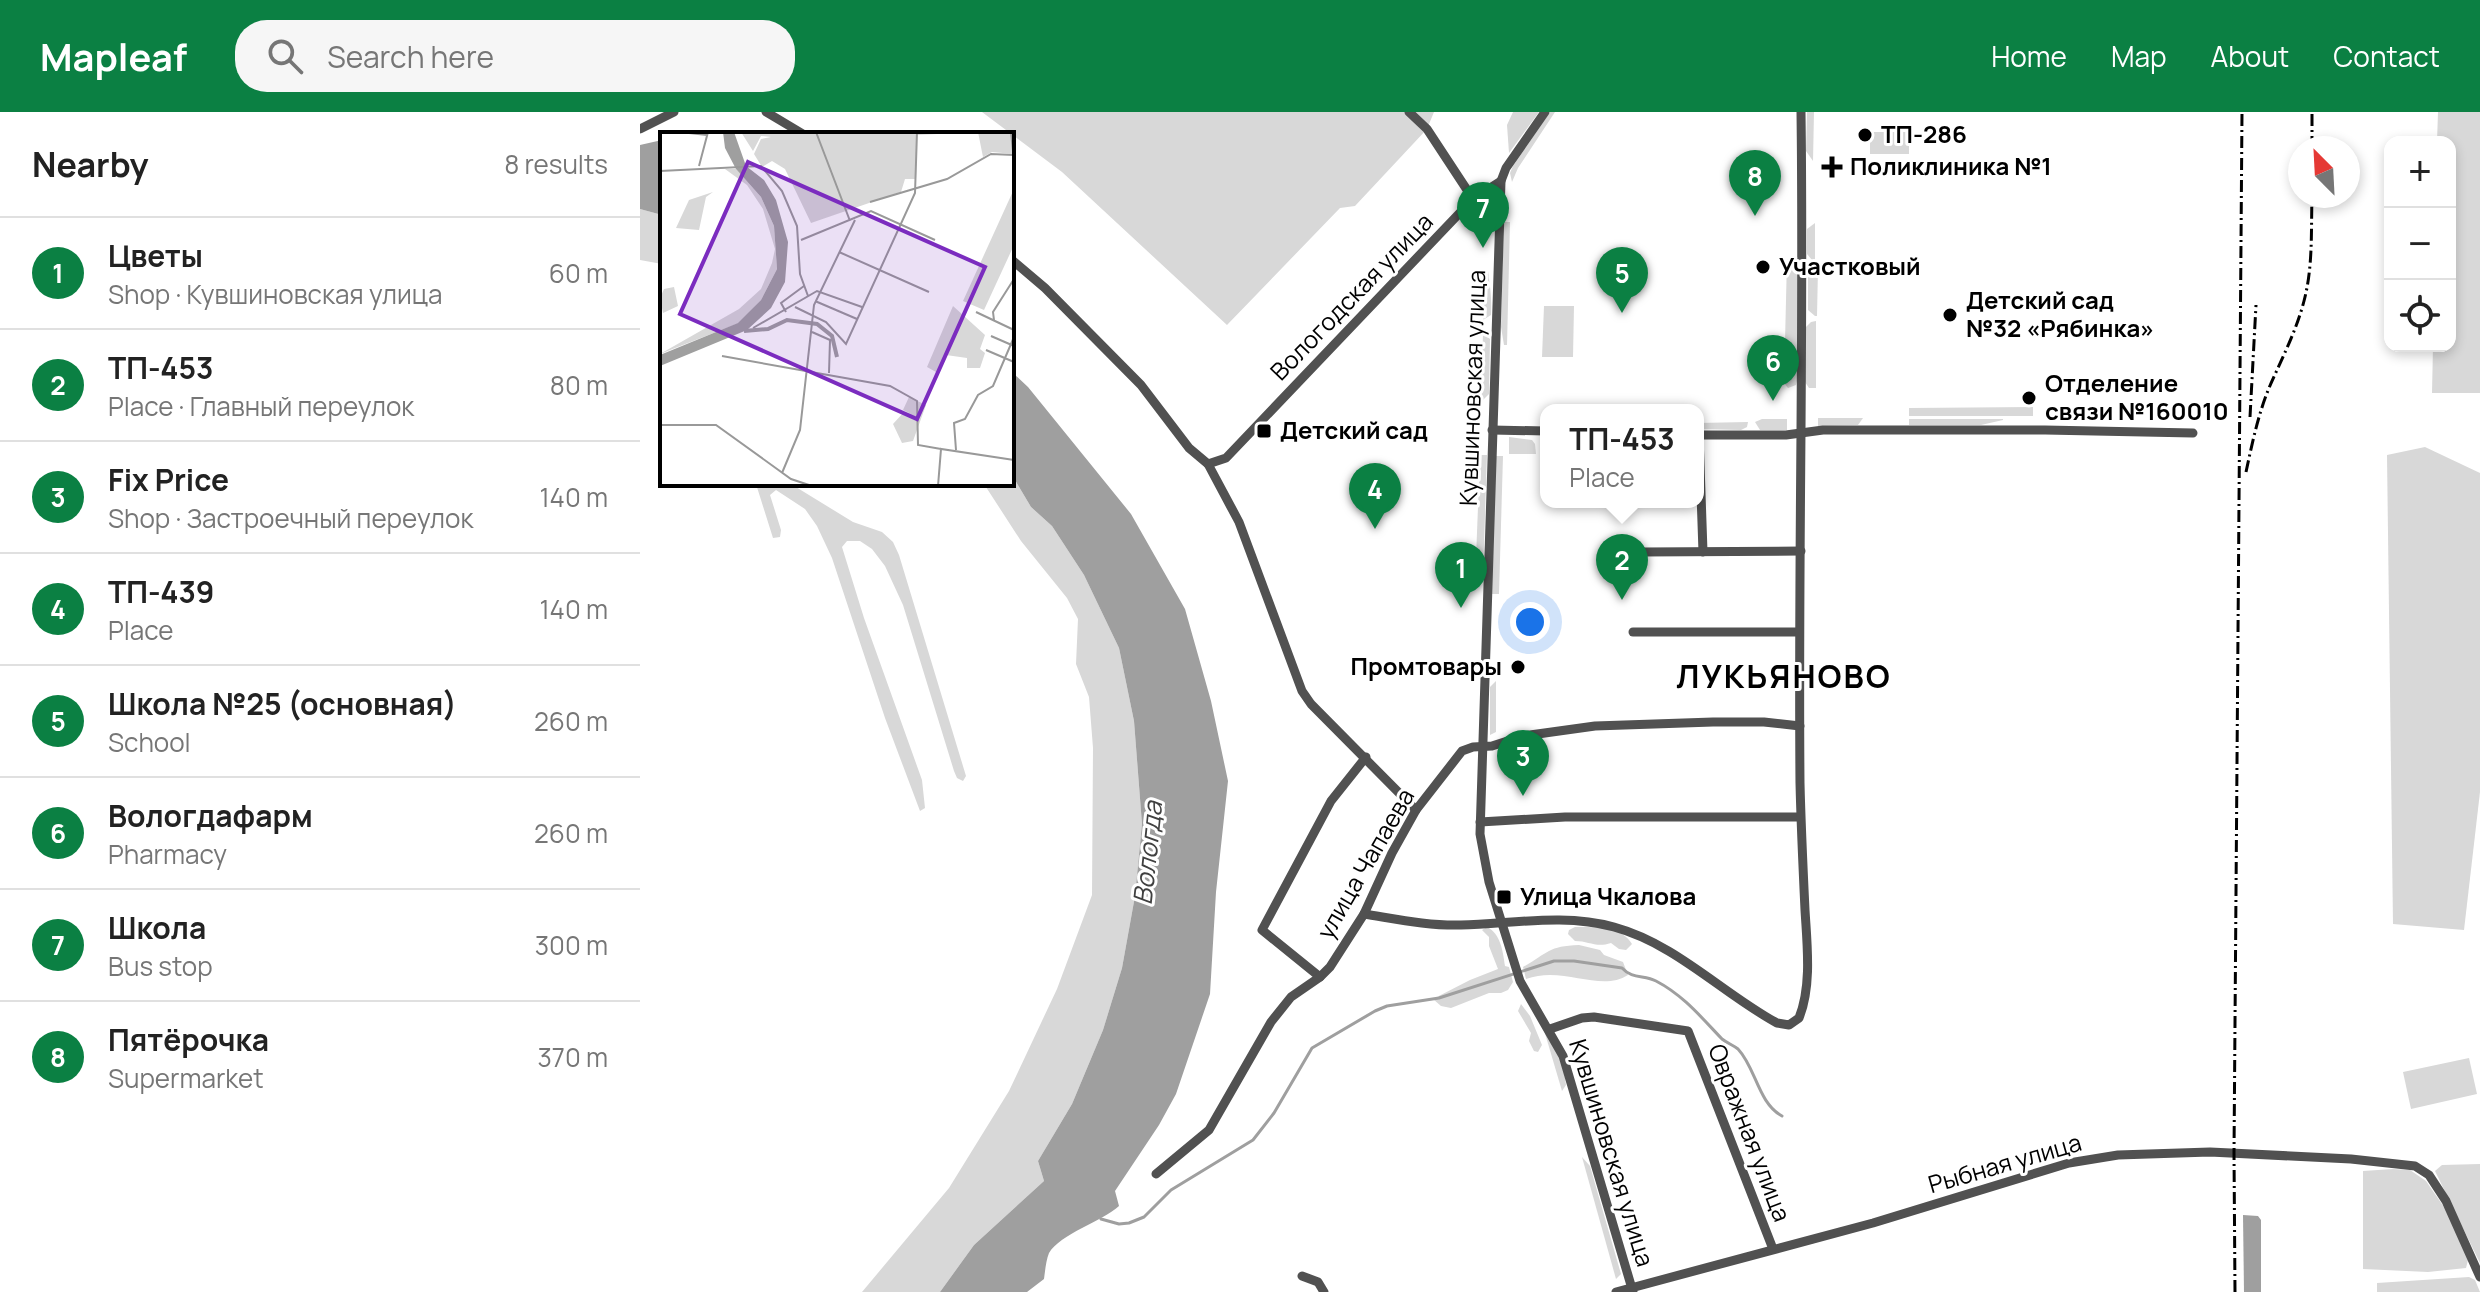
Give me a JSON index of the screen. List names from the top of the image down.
{
  "streets": {
    "street": [
      "Вологодская улица",
      "Кувшиновская улица",
      "улица Чапаева",
      "Овражная улица",
      "Рыбная улица"
    ]
  },
  "crossings": [
    ["Вологодская улица", "Кувшиновская улица"],
    ["Кувшиновская улица", "улица Чапаева"],
    ["Кувшиновская улица", "Овражная улица"],
    ["Кувшиновская улица", "Рыбная улица"],
    ["Овражная улица", "Рыбная улица"]
  ],
  "districts": ["ЛУКЬЯНОВО"],
  "water": ["Вологда"],
  "places": {
    "other": [
      "ТП-286",
      "Участковый",
      "Детский сад №32 «Рябинка»",
      "Отделение связи №160010",
      "Промтовары"
    ],
    "health": ["Поликлиника №1"],
    "transit": ["Детский сад", "Улица Чкалова"]
  },
  "north": "top left",
  "page": {
    "header": "Mapleaf",
    "search": "Search here",
    "nav": [
      "Home",
      "Map",
      "About",
      "Contact"
    ],
    "heading": ["Nearby", "8 results"],
    "map_buttons": ["+", "−"],
    "pins": [
      "8",
      "7",
      "5",
      "6",
      "4",
      "2",
      "1",
      "3"
    ],
    "list": [
      {
        "mark": "1",
        "name": "Цветы",
        "note": "Shop · Кувшиновская улица",
        "value": "60 m"
      },
      {
        "mark": "2",
        "name": "ТП-453",
        "note": "Place · Главный переулок",
        "value": "80 m"
      },
      {
        "mark": "3",
        "name": "Fix Price",
        "note": "Shop · Застроечный переулок",
        "value": "140 m"
      },
      {
        "mark": "4",
        "name": "ТП-439",
        "note": "Place",
        "value": "140 m"
      },
      {
        "mark": "5",
        "name": "Школа №25 (основная)",
        "note": "School",
        "value": "260 m"
      },
      {
        "mark": "6",
        "name": "Вологдафарм",
        "note": "Pharmacy",
        "value": "260 m"
      },
      {
        "mark": "7",
        "name": "Школа",
        "note": "Bus stop",
        "value": "300 m"
      },
      {
        "mark": "8",
        "name": "Пятёрочка",
        "note": "Supermarket",
        "value": "370 m"
      }
    ],
    "popup": ["ТП-453", "Place"]
  }
}
